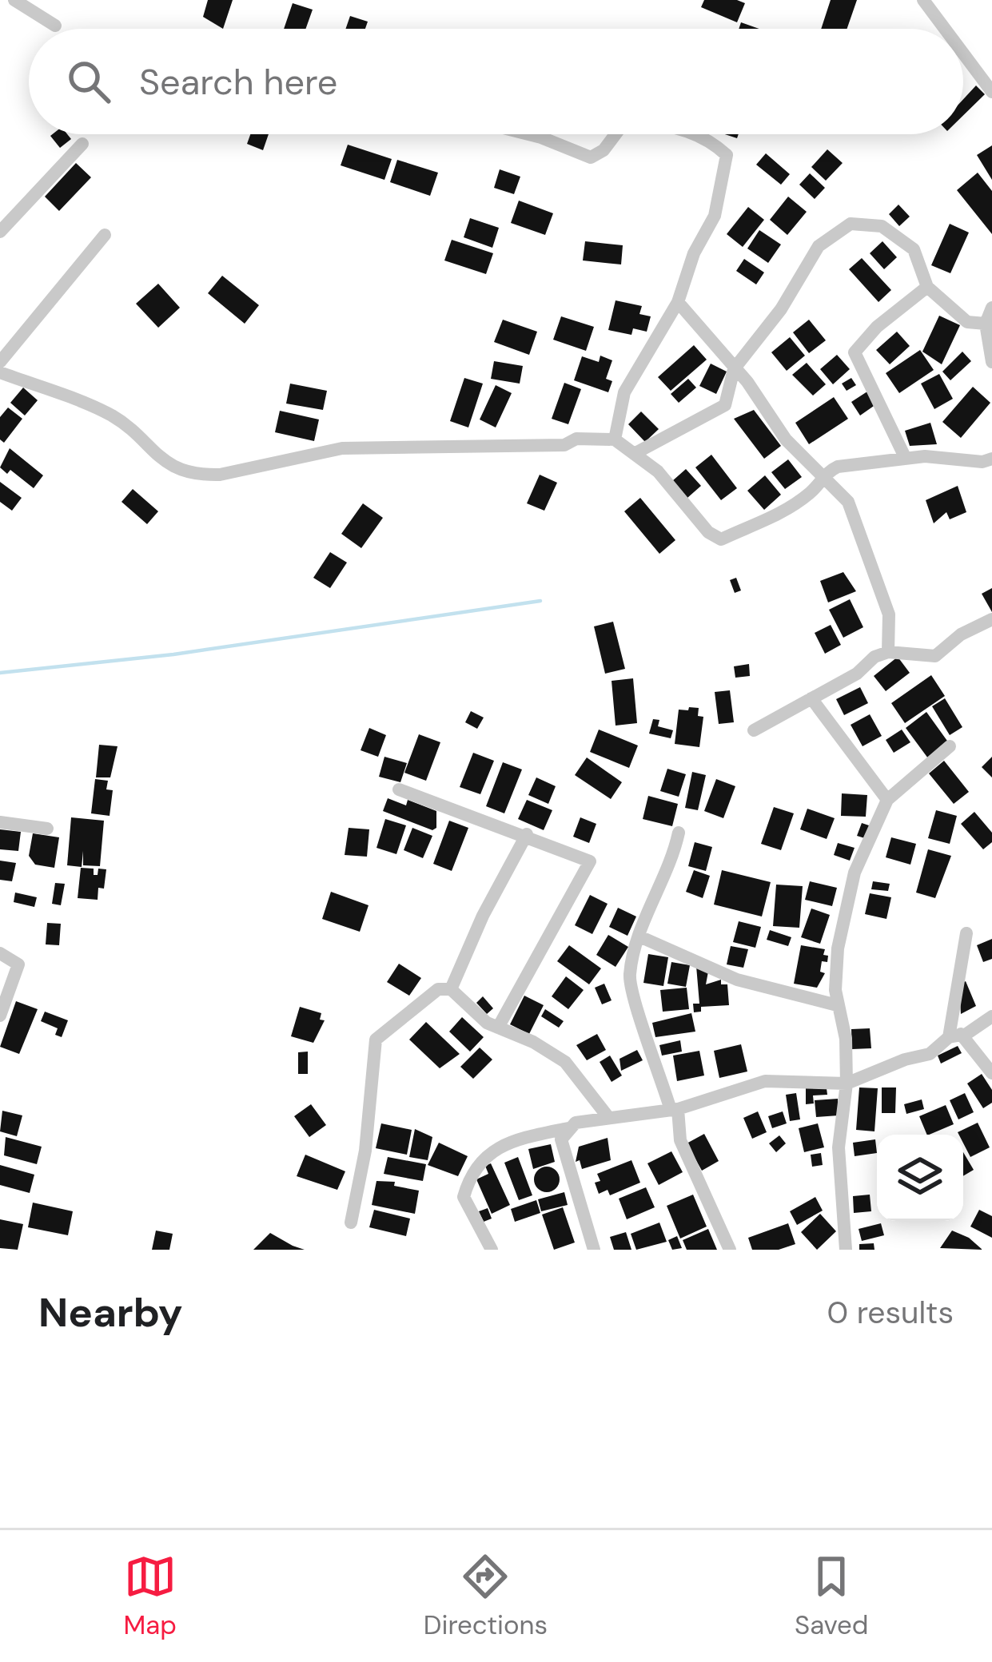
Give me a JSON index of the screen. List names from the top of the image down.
{
  "page": {
    "search": "Search here",
    "heading": ["Nearby", "0 results"],
    "nav": ["Map", "Directions", "Saved"]
  }
}
